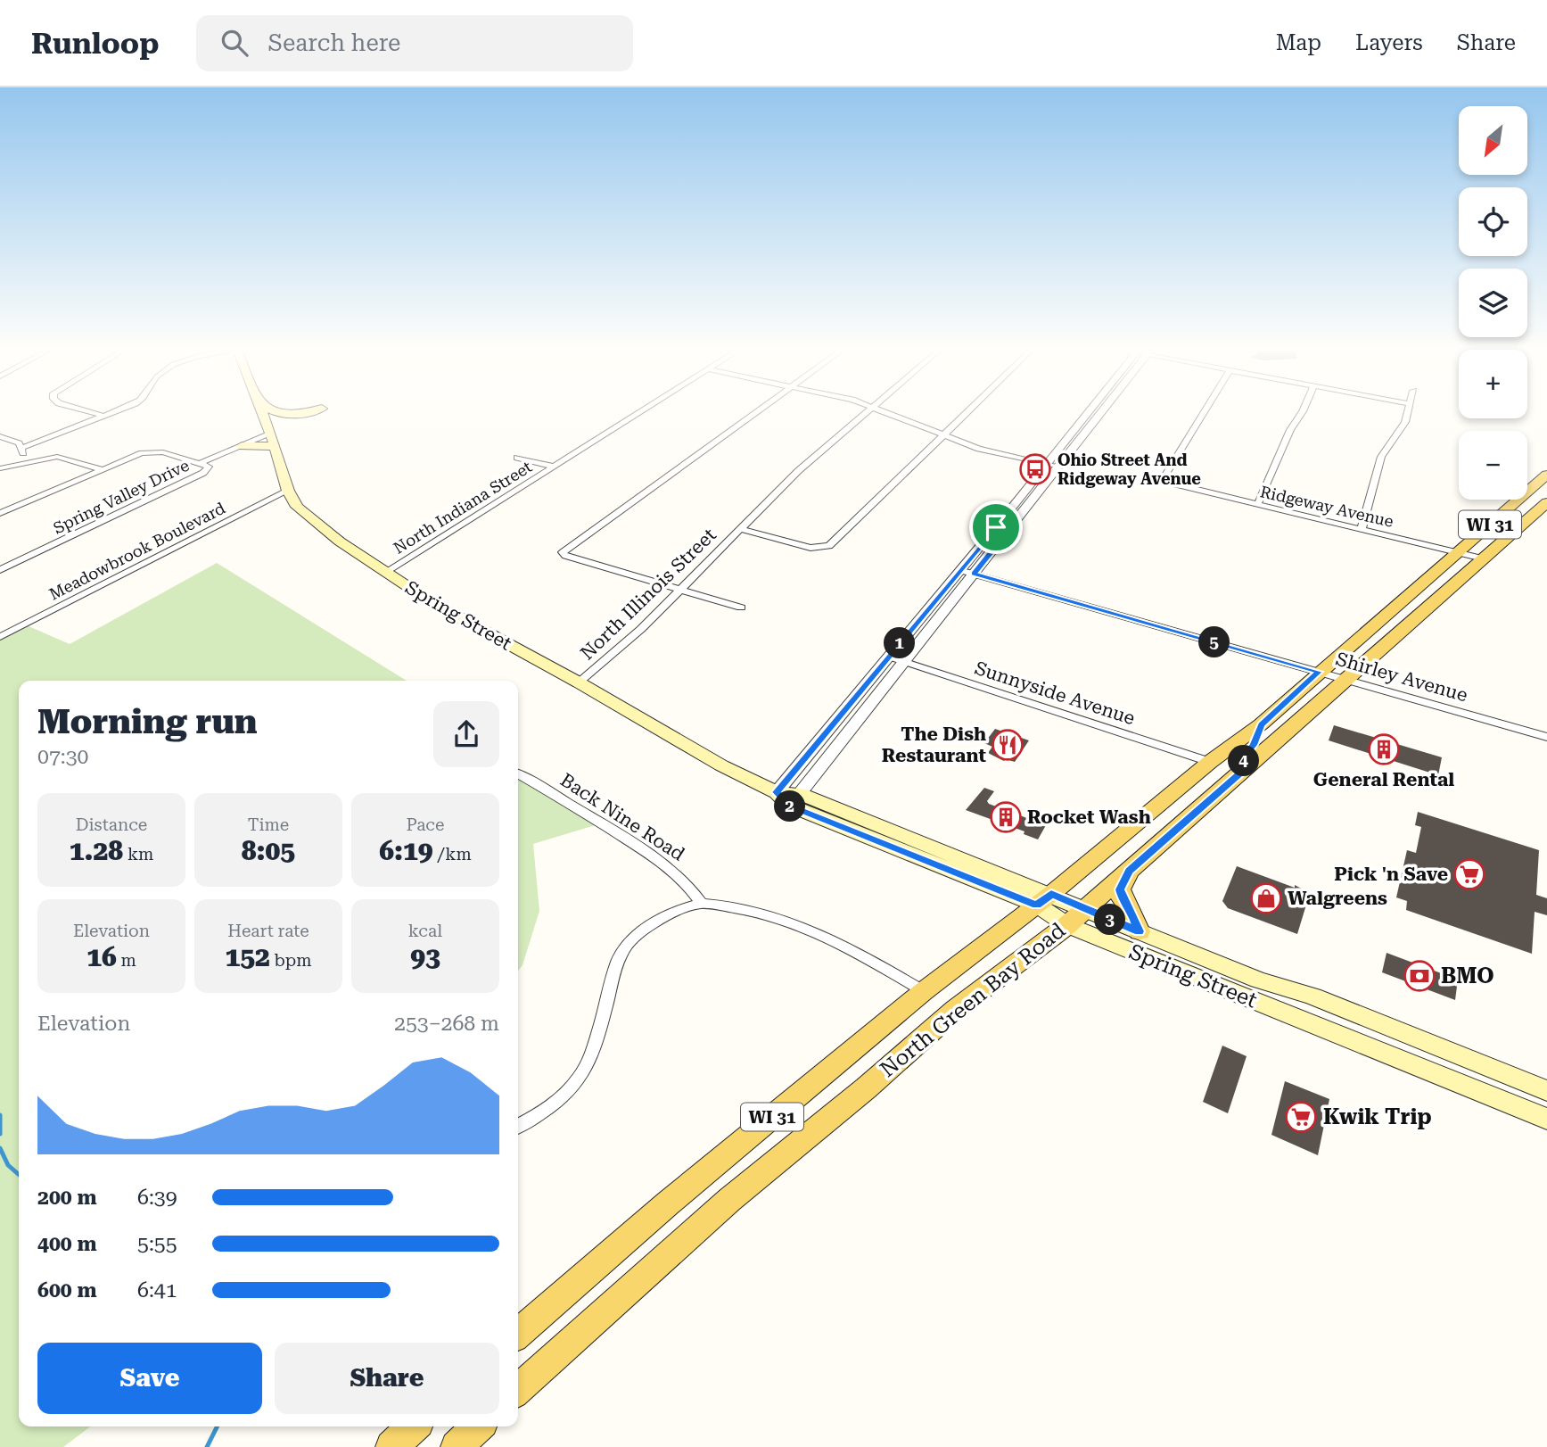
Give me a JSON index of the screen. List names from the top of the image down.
{
  "streets": {
    "main road": ["WI 31", "Spring Street", "North Green Bay Road"],
    "street": [
      "Spring Valley Drive",
      "Ridgeway Avenue",
      "North Indiana Street",
      "Meadowbrook Boulevard",
      "North Illinois Street",
      "Shirley Avenue",
      "Sunnyside Avenue",
      "Back Nine Road"
    ]
  },
  "crossings": [
    ["Ridgeway Avenue", "WI 31"],
    ["Ridgeway Avenue", "North Green Bay Road"],
    ["North Indiana Street", "Spring Street"],
    ["WI 31", "North Green Bay Road"],
    ["Meadowbrook Boulevard", "Spring Street"],
    ["North Illinois Street", "Spring Street"],
    ["Spring Street", "North Green Bay Road"],
    ["Shirley Avenue", "North Green Bay Road"],
    ["Sunnyside Avenue", "North Green Bay Road"]
  ],
  "places": {
    "bus stop": ["Ohio Street And Ridgeway Avenue"],
    "restaurant": ["The Dish Restaurant"],
    "building": ["General Rental", "Rocket Wash"],
    "supermarket": ["Pick 'n Save", "Kwik Trip"],
    "shop": ["Walgreens"],
    "bank": ["BMO"]
  },
  "north": "bottom left",
  "page": {
    "header": "Runloop",
    "search": "Search here",
    "nav": ["Map", "Layers", "Share"],
    "map_buttons": ["+", "−"],
    "pins": [
      "5",
      "1",
      "4",
      "2",
      "3"
    ],
    "heading": ["Morning run", "07:30"],
    "stats": [
      ["Distance", "1.28 km"],
      ["Time", "8:05"],
      ["Pace", "6:19 /km"],
      ["Elevation", "16 m"],
      ["Heart rate", "152 bpm"],
      ["kcal", "93"]
    ],
    "chart": ["Elevation", "253–268 m"],
    "list": [
      {
        "name": "200 m",
        "note": "6:39"
      },
      {
        "name": "400 m",
        "note": "5:55"
      },
      {
        "name": "600 m",
        "note": "6:41"
      }
    ],
    "buttons": ["Save", "Share"]
  }
}
